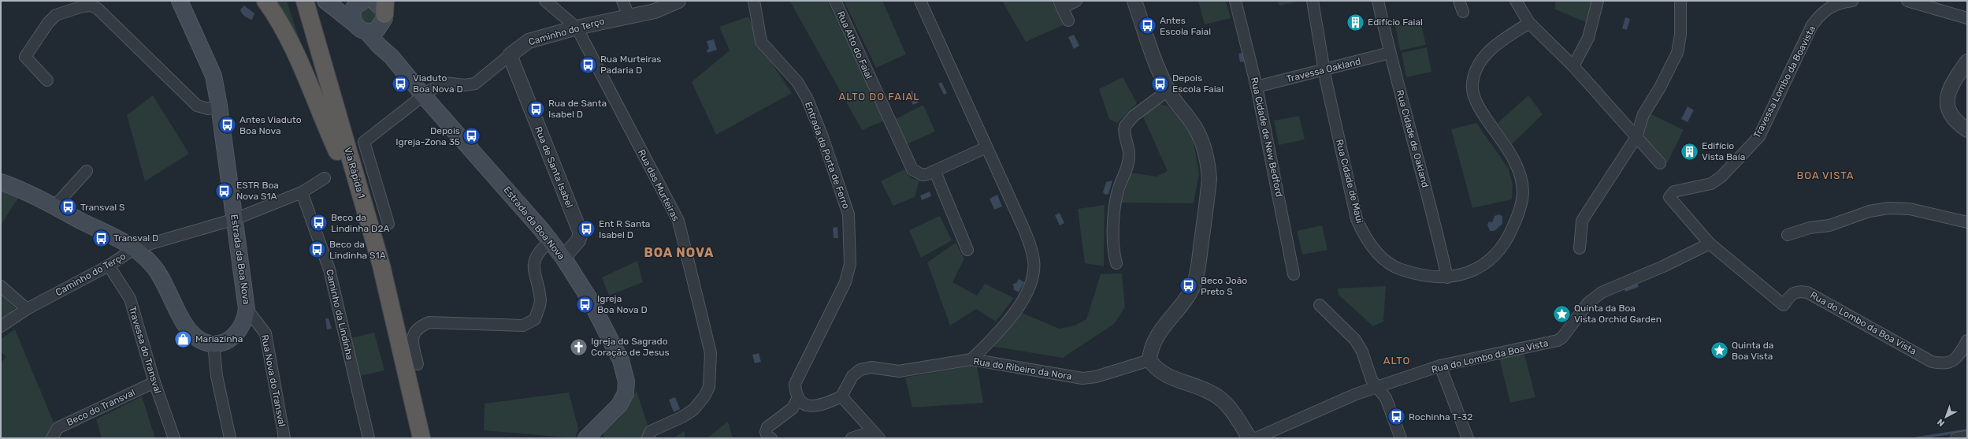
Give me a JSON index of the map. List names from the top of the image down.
{
  "streets": {
    "highway": ["Via Rápida 1"],
    "main road": ["Estrada da Boa Nova"],
    "street": [
      "Caminho do Terço",
      "Rua Alto do Faial",
      "Travessa Oakland",
      "Travessa Lombo da Boavista",
      "Rua Cidade de New Bedford",
      "Rua Cidade de Oakland",
      "Entrada da Porta de Ferro",
      "Rua de Santa Isabel",
      "Rua Cidade de Maui",
      "Rua das Murteiras",
      "Caminho da Lindinha",
      "Rua do Lombo da Boa Vista",
      "Travessa do Transval",
      "Rua do Ribeiro da Nora",
      "Rua Nova do Transval",
      "Beco do Transval"
    ]
  },
  "crossings": [
    ["Caminho do Terço", "Rua de Santa Isabel"],
    ["Caminho do Terço", "Rua das Murteiras"],
    ["Caminho do Terço", "Estrada da Boa Nova"],
    ["Caminho do Terço", "Caminho da Lindinha"],
    ["Caminho do Terço", "Travessa do Transval"],
    ["Travessa Oakland", "Rua Cidade de New Bedford"],
    ["Travessa Oakland", "Rua Cidade de Oakland"],
    ["Travessa Oakland", "Rua Cidade de Maui"],
    ["Travessa Lombo da Boavista", "Rua do Lombo da Boa Vista"],
    ["Rua Cidade de Oakland", "Rua Cidade de Maui"],
    ["Rua de Santa Isabel", "Estrada da Boa Nova"],
    ["Estrada da Boa Nova", "Rua Nova do Transval"],
    ["Travessa do Transval", "Beco do Transval"]
  ],
  "districts": [
    "ALTO DO FAIAL",
    "BOA VISTA",
    "BOA NOVA",
    "ALTO"
  ],
  "places": {
    "building": ["Edifício Faial", "Edifício Vista Baía"],
    "bus stop": [
      "Antes Escola Faial",
      "Rua Murteiras Padaria D",
      "Viaduto Boa Nova D",
      "Depois Escola Faial",
      "Rua de Santa Isabel D",
      "Antes Viaduto Boa Nova",
      "Depois Igreja-Zona 35",
      "ESTR Boa Nova S1A",
      "Transval S",
      "Beco da Lindinha D2A",
      "Ent R Santa Isabel D",
      "Transval D",
      "Beco da Lindinha S1A",
      "Beco João Preto S",
      "Igreja Boa Nova D",
      "Rochinha T-32"
    ],
    "place": ["Quinta da Boa Vista Orchid Garden", "Quinta da Boa Vista"],
    "shop": ["Mariazinha"],
    "church": ["Igreja do Sagrado Coração de Jesus"]
  },
  "north": "bottom left"
}
